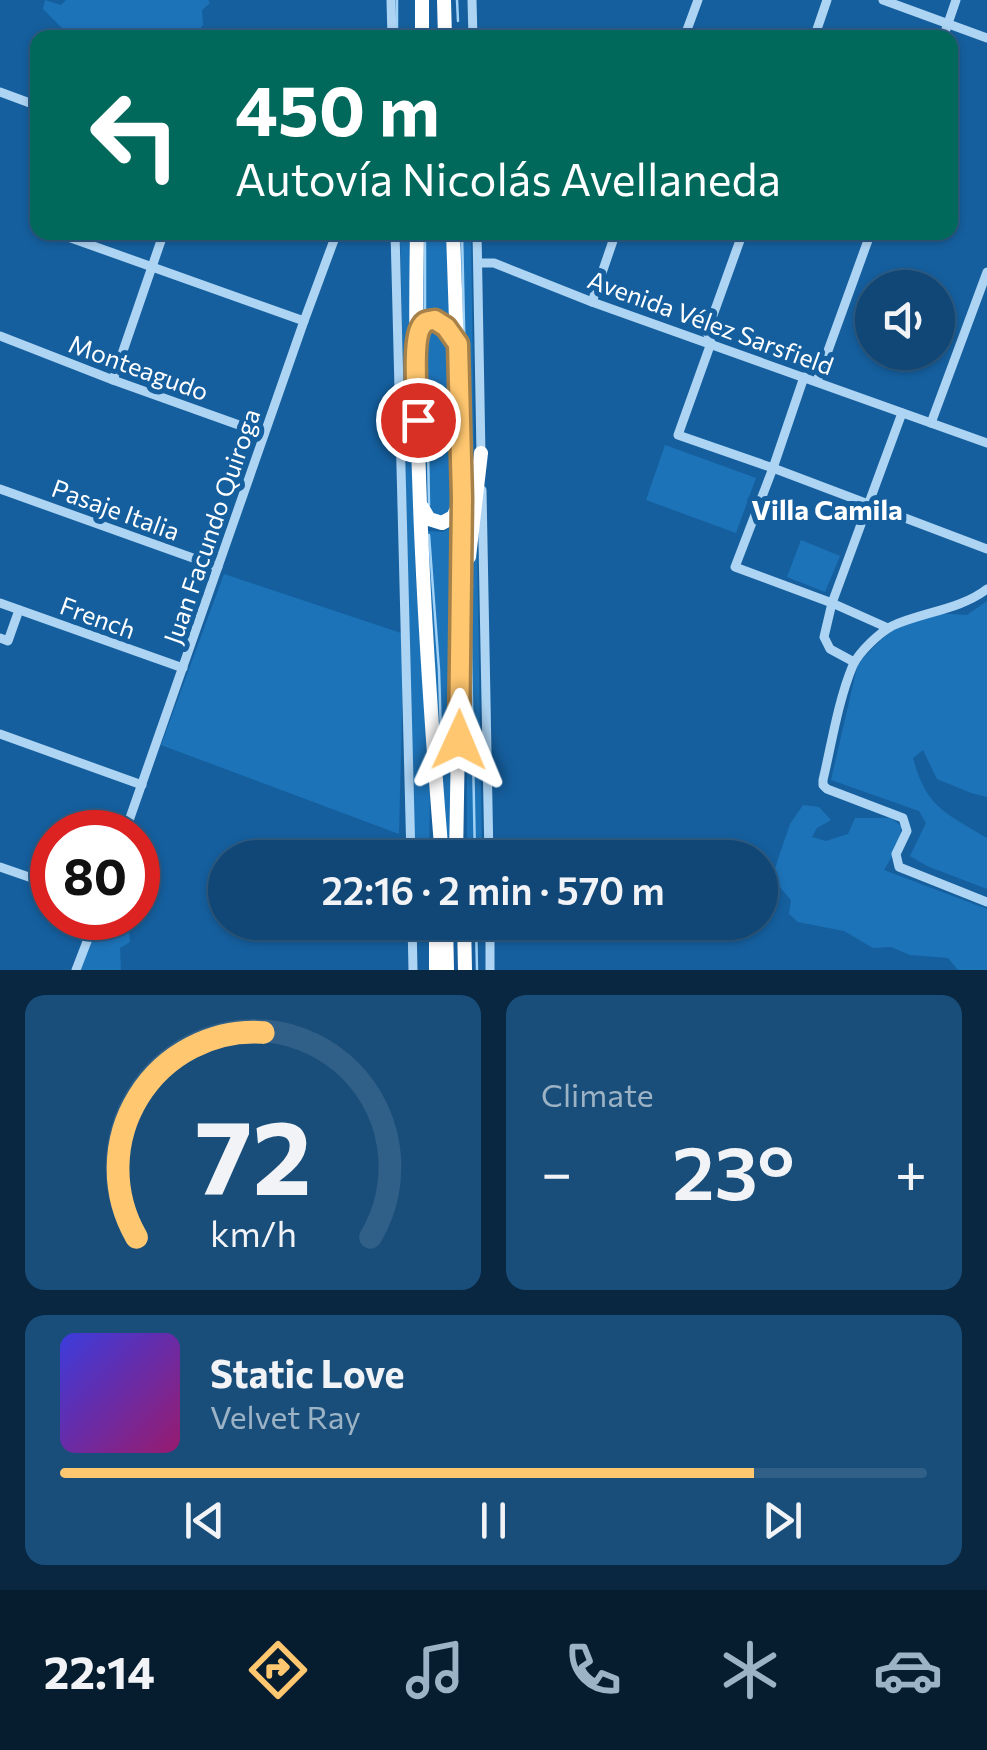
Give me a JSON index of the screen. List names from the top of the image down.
{
  "streets": {
    "street": [
      "Avenida Vélez Sarsfield",
      "Monteagudo",
      "Pasaje Italia",
      "Juan Facundo Quiroga",
      "French"
    ]
  },
  "crossings": [
    ["Monteagudo", "Juan Facundo Quiroga"],
    ["Pasaje Italia", "Juan Facundo Quiroga"],
    ["Juan Facundo Quiroga", "French"]
  ],
  "districts": ["Villa Camila"],
  "page": {
    "turn": ["450 m", "Autovía Nicolás Avellaneda"],
    "limit": "80",
    "trip": "22:16 · 2 min · 570 m",
    "tile": "Climate",
    "heat": ["−", "23°", "+"],
    "song": ["Static Love", "Velvet Ray"],
    "tabs": "22:14",
    "gauge": ["72", "km/h"]
  }
}
